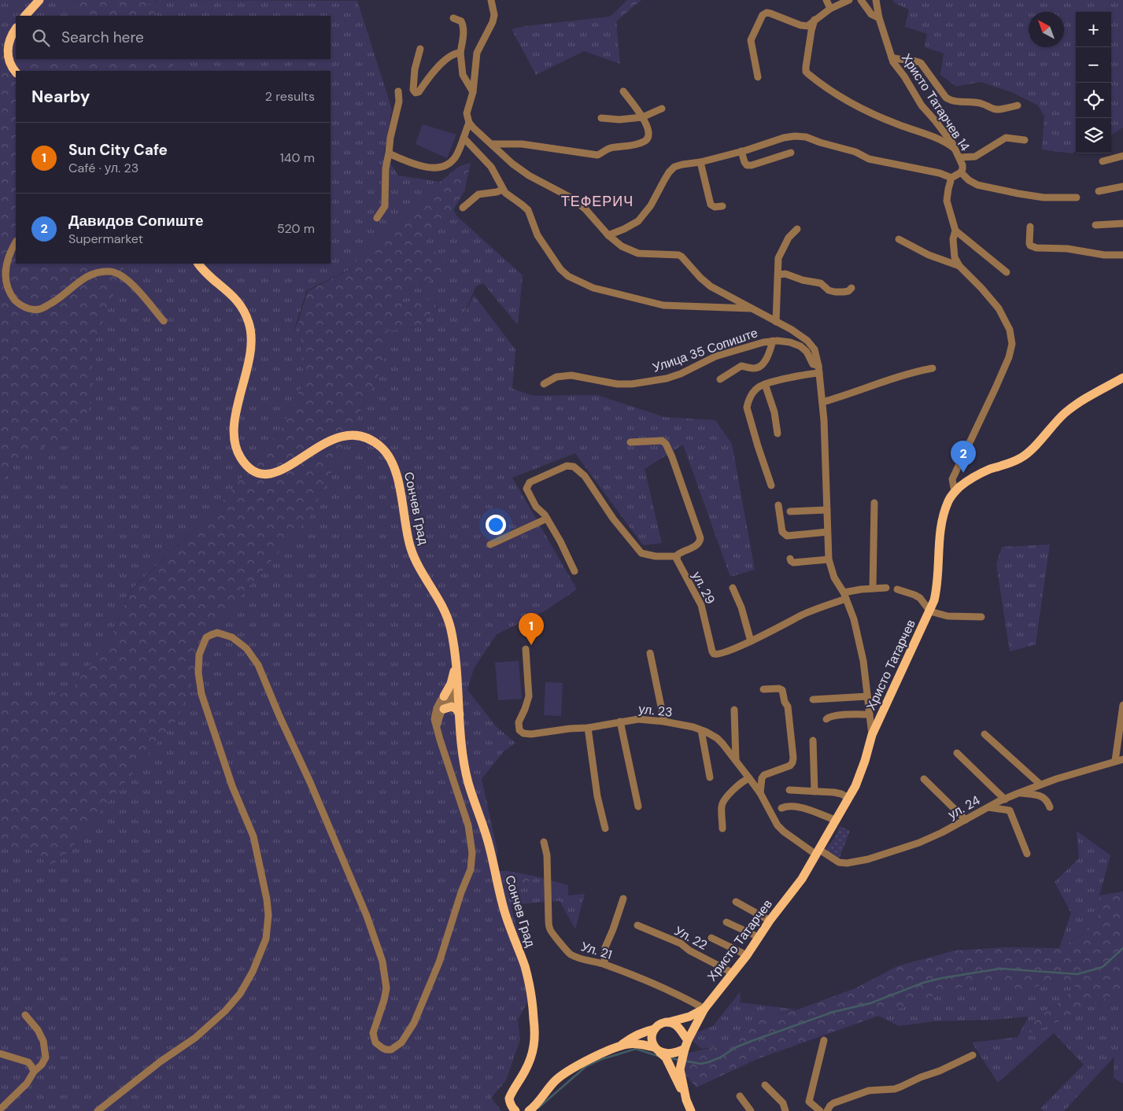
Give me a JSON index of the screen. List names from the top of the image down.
{
  "streets": {
    "main road": ["Сончев Град", "Христо Татарчев"],
    "street": [
      "Христо Татарчев 14",
      "Улица 35 Сопиште",
      "ул. 29",
      "ул. 23",
      "ул. 24",
      "Ул. 22",
      "Ул. 21"
    ]
  },
  "crossings": [
    ["Христо Татарчев", "ул. 23"],
    ["Христо Татарчев", "ул. 24"],
    ["Христо Татарчев", "Ул. 22"],
    ["Христо Татарчев", "Ул. 21"],
    ["ул. 23", "ул. 24"]
  ],
  "districts": ["ТЕФЕРИЧ"],
  "north": "top left",
  "page": {
    "map_buttons": ["+", "−"],
    "search": "Search here",
    "heading": ["Nearby", "2 results"],
    "list": [
      {
        "mark": "1",
        "name": "Sun City Cafe",
        "note": "Café · ул. 23",
        "value": "140 m"
      },
      {
        "mark": "2",
        "name": "Давидов Сопиште",
        "note": "Supermarket",
        "value": "520 m"
      }
    ],
    "pins": ["2", "1"]
  }
}
